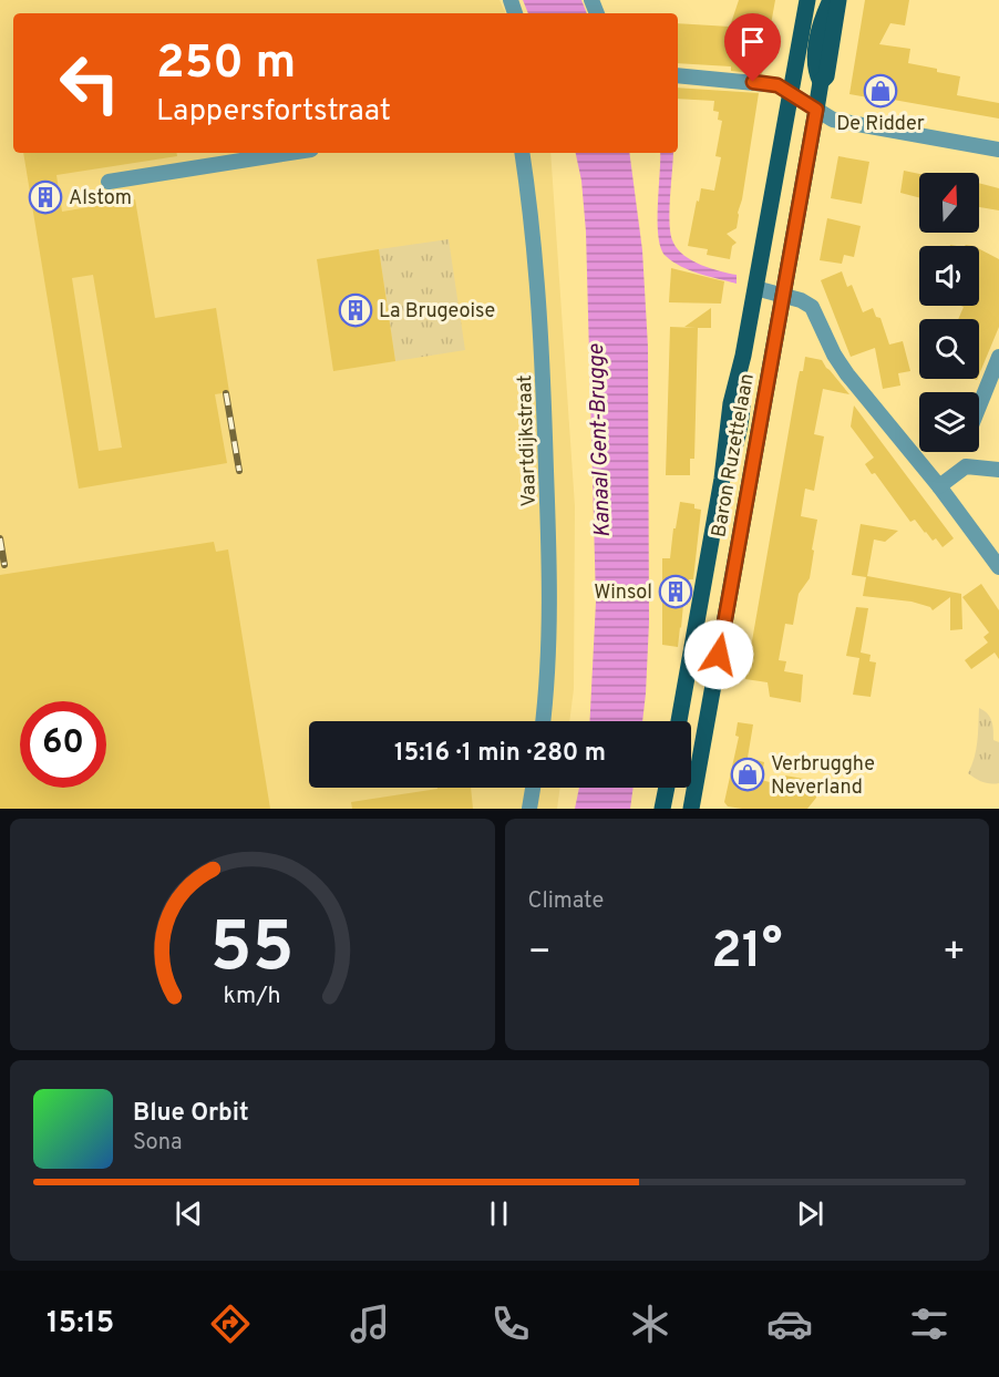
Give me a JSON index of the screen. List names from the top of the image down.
{
  "streets": {
    "main road": ["Baron Ruzettelaan"],
    "street": ["Vaartdijkstraat"]
  },
  "water": ["Kanaal Gent-Brugge"],
  "places": {
    "shop": ["De Ridder", "Verbrugghe Neverland"],
    "building": ["Alstom", "La Brugeoise", "Winsol"]
  },
  "north": "top",
  "page": {
    "turn": ["250 m", "Lappersfortstraat"],
    "limit": "60",
    "trip": "15:16 · 1 min · 280 m",
    "tile": "Climate",
    "heat": ["−", "21°", "+"],
    "song": ["Blue Orbit", "Sona"],
    "tabs": "15:15",
    "gauge": ["55", "km/h"]
  }
}
